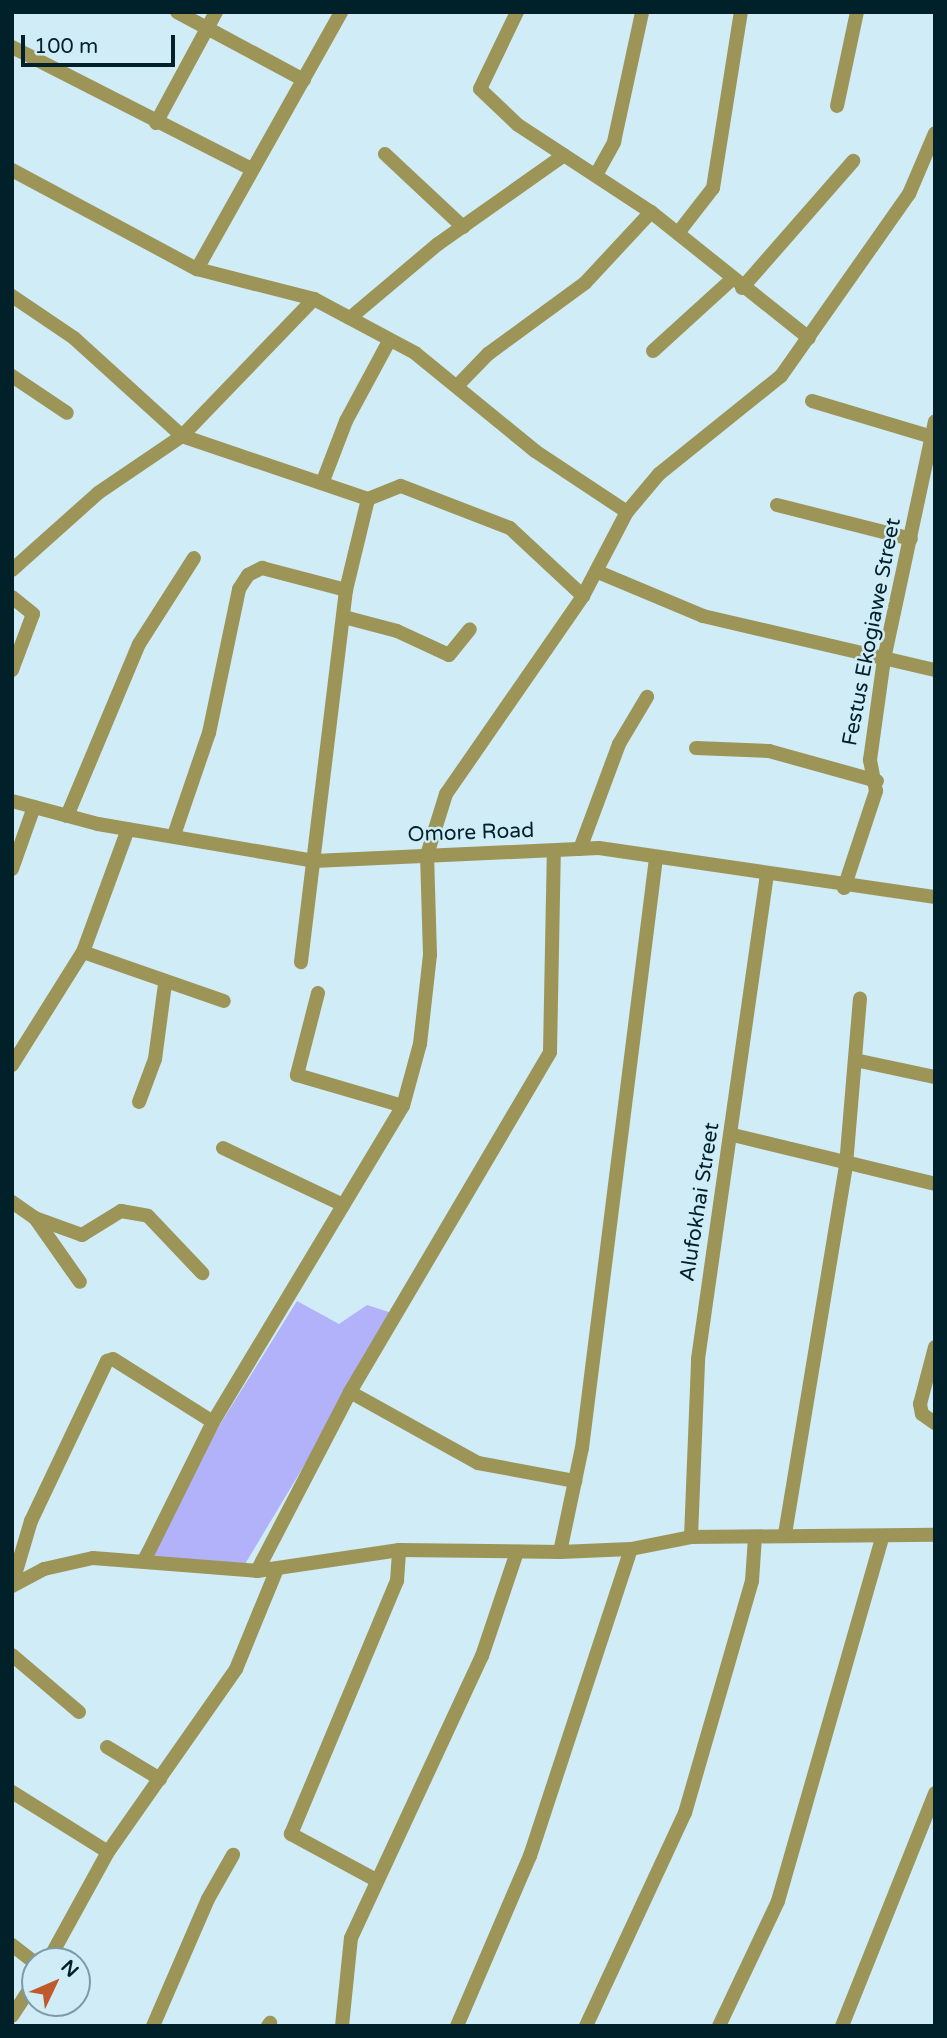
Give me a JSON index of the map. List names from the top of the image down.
{
  "streets": {
    "street": ["Festus Ekogiawe Street", "Omore Road", "Alufokhai Street"]
  },
  "crossings": [
    ["Festus Ekogiawe Street", "Omore Road"],
    ["Omore Road", "Alufokhai Street"]
  ],
  "scale_bar": "100 m",
  "north": "top right"
}
